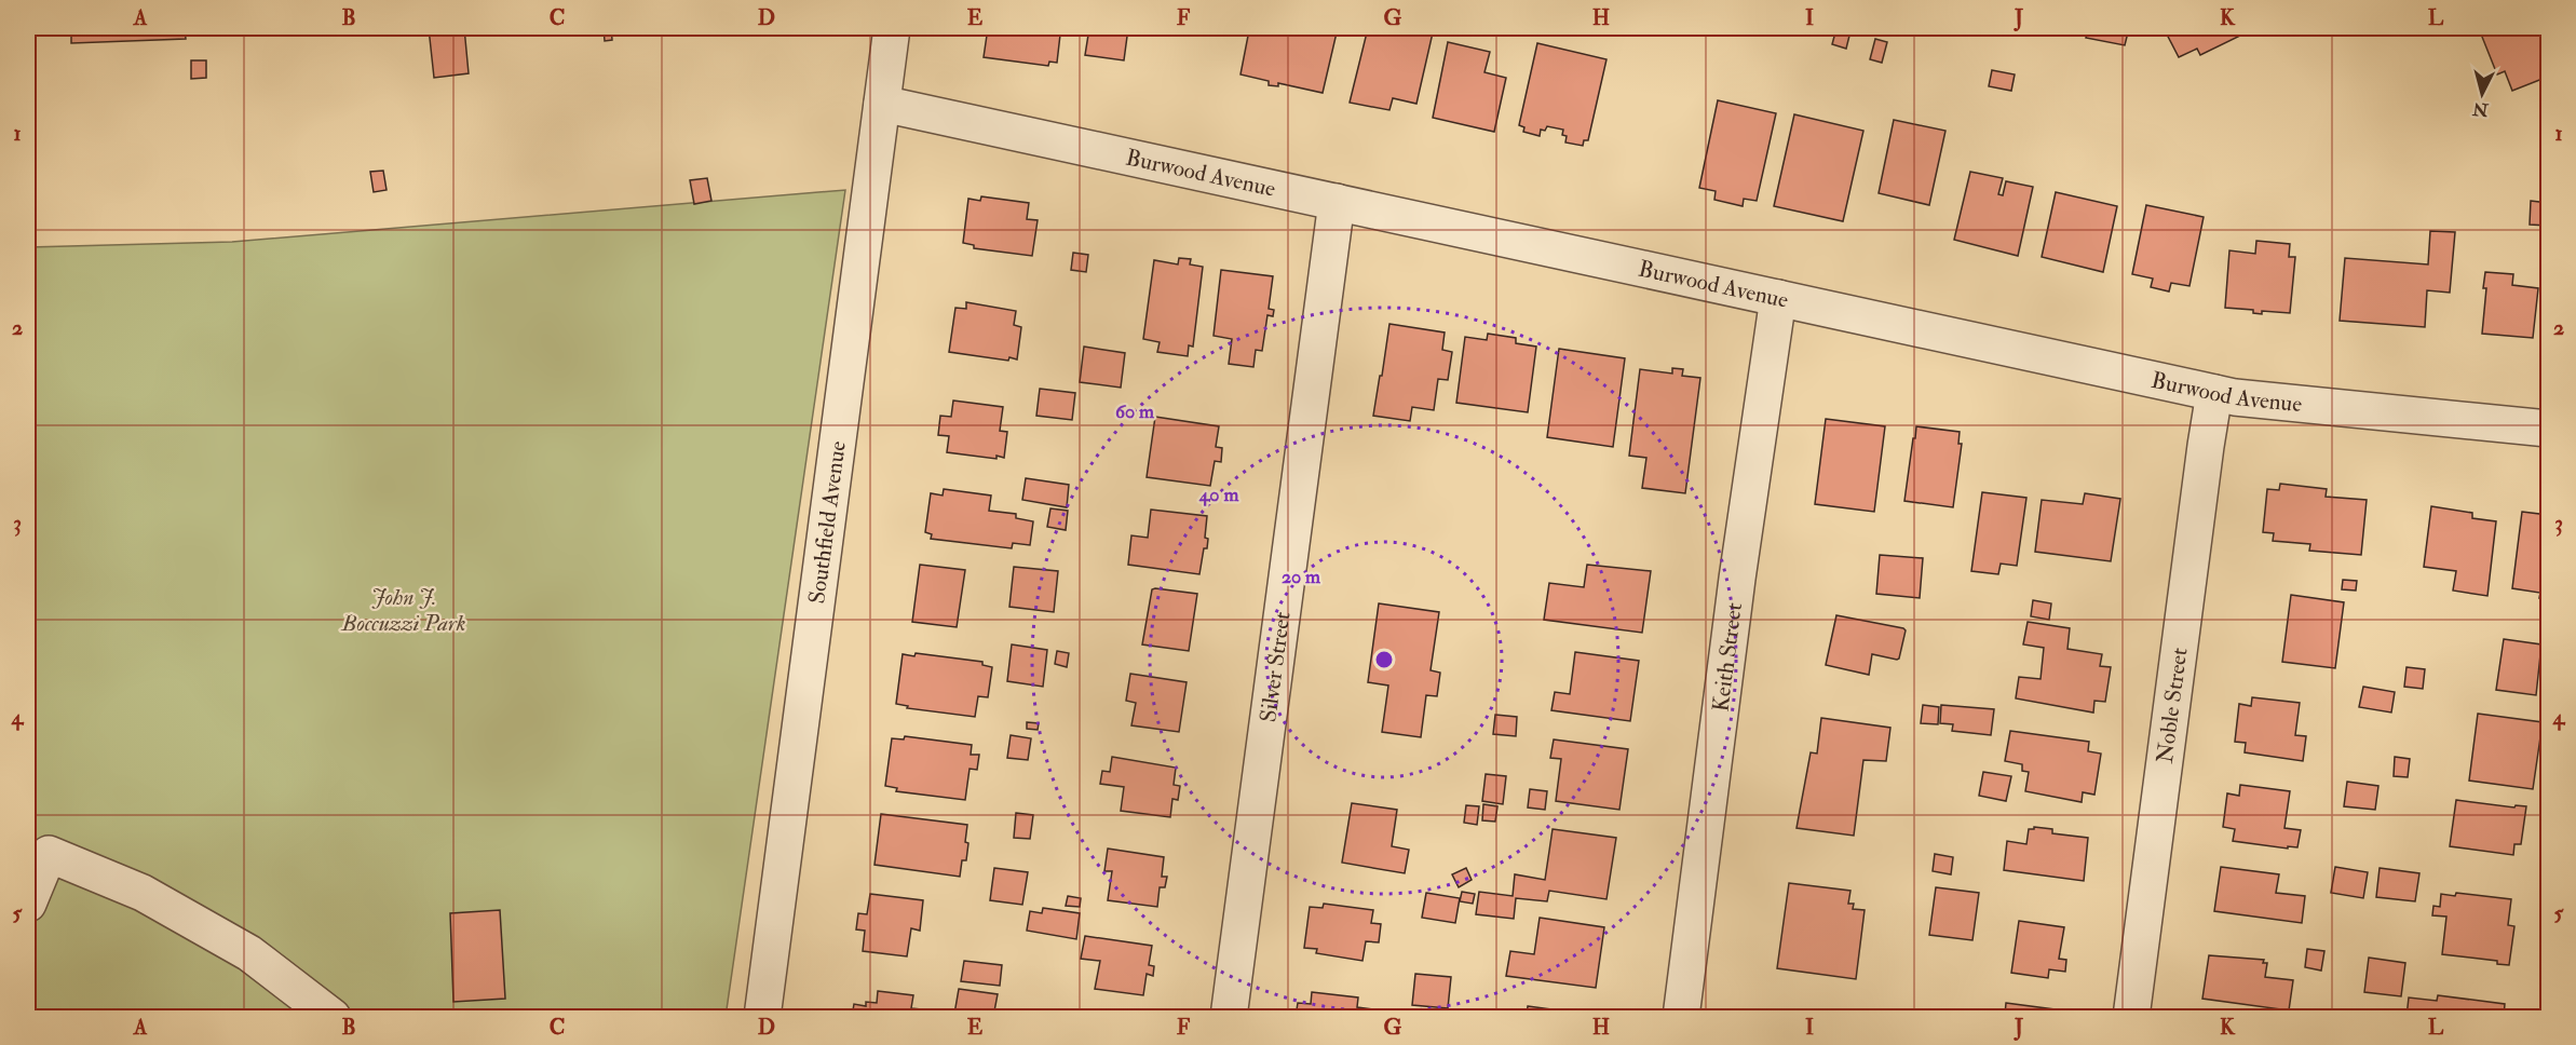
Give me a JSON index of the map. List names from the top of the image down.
{
  "streets": {
    "street": [
      "Burwood Avenue",
      "Southfield Avenue",
      "Keith Street",
      "Silver Street",
      "Noble Street"
    ]
  },
  "crossings": [
    ["Burwood Avenue", "Southfield Avenue"],
    ["Burwood Avenue", "Keith Street"],
    ["Burwood Avenue", "Silver Street"],
    ["Burwood Avenue", "Noble Street"]
  ],
  "parks": ["John J. Boccuzzi Park"],
  "north": "bottom",
  "grid": {
    "columns": [
      "A",
      "B",
      "C",
      "D",
      "E",
      "F",
      "G",
      "H",
      "I",
      "J",
      "K",
      "L"
    ],
    "rows": [
      "1",
      "2",
      "3",
      "4",
      "5"
    ]
  },
  "rings": ["60 m", "40 m", "20 m"]
}
